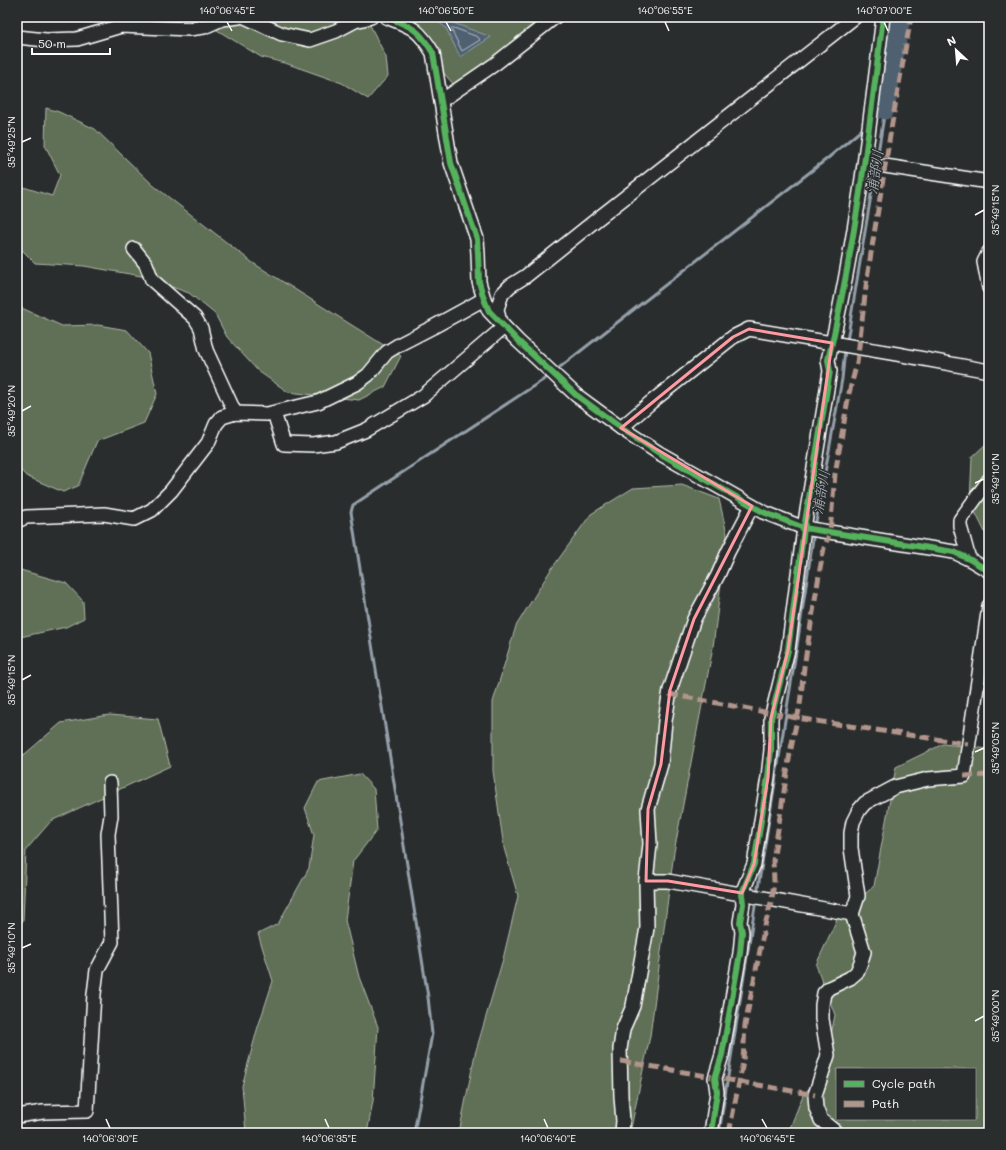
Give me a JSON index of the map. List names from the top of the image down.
{
  "water": ["浦部川"],
  "legend": ["Cycle path", "Path"],
  "scale_bar": "50 m",
  "north": "top left",
  "coordinates": [
    "140°06'45\"E",
    "140°06'50\"E",
    "140°06'55\"E",
    "140°07'00\"E",
    "35°49'25\"N",
    "35°49'15\"N",
    "35°49'20\"N",
    "35°49'10\"N",
    "35°49'05\"N",
    "35°49'00\"N",
    "140°06'30\"E",
    "140°06'35\"E",
    "140°06'40\"E"
  ]
}
